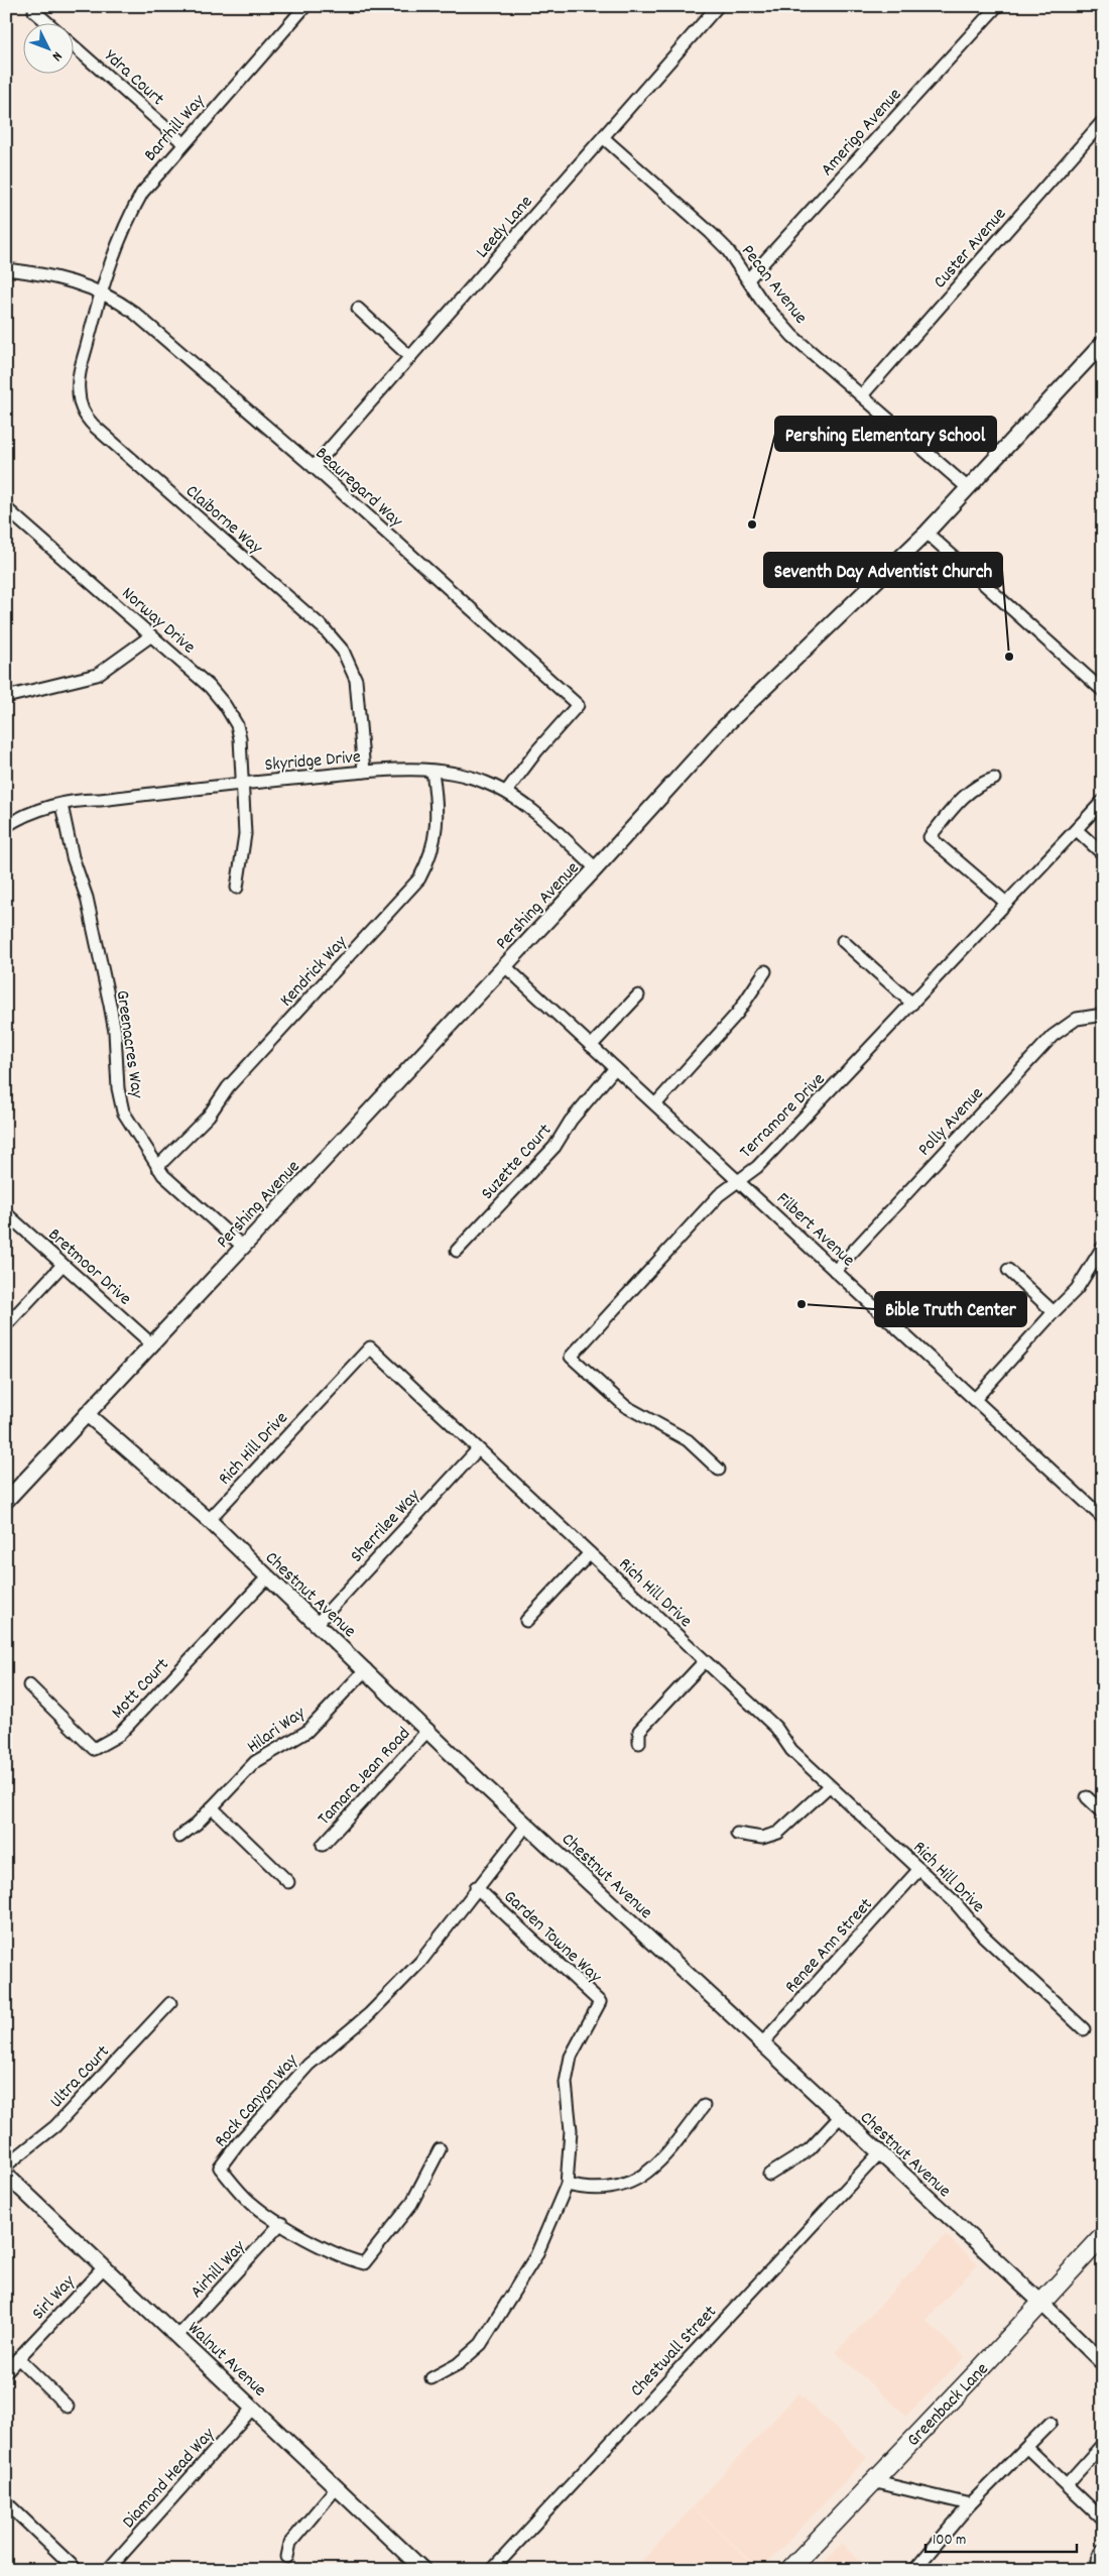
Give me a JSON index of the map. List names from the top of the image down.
{
  "streets": {
    "main road": ["Greenback Lane"],
    "street": [
      "Ydra Court",
      "Barrhill Way",
      "Amerigo Avenue",
      "Leedy Lane",
      "Custer Avenue",
      "Pecan Avenue",
      "Beauregard Way",
      "Claiborne Way",
      "Norway Drive",
      "Skyridge Drive",
      "Pershing Avenue",
      "Kendrick Way",
      "Greenacres Way",
      "Terramore Drive",
      "Polly Avenue",
      "Suzette Court",
      "Filbert Avenue",
      "Bretmoor Drive",
      "Rich Hill Drive",
      "Sherrilee Way",
      "Chestnut Avenue",
      "Mott Court",
      "Hilari Way",
      "Tamara Jean Road",
      "Garden Towne Way",
      "Renee Ann Street",
      "Ultra Court",
      "Rock Canyon Way",
      "Airhill Way",
      "Sirl Way",
      "Chestwall Street",
      "Walnut Avenue",
      "Diamond Head Way"
    ]
  },
  "crossings": [
    ["Ydra Court", "Barrhill Way"],
    ["Barrhill Way", "Beauregard Way"],
    ["Barrhill Way", "Claiborne Way"],
    ["Amerigo Avenue", "Pecan Avenue"],
    ["Leedy Lane", "Pecan Avenue"],
    ["Leedy Lane", "Beauregard Way"],
    ["Custer Avenue", "Pecan Avenue"],
    ["Pecan Avenue", "Pershing Avenue"],
    ["Beauregard Way", "Claiborne Way"],
    ["Beauregard Way", "Skyridge Drive"],
    ["Claiborne Way", "Skyridge Drive"],
    ["Norway Drive", "Skyridge Drive"],
    ["Skyridge Drive", "Pershing Avenue"],
    ["Skyridge Drive", "Kendrick Way"],
    ["Skyridge Drive", "Greenacres Way"],
    ["Pershing Avenue", "Greenacres Way"],
    ["Pershing Avenue", "Filbert Avenue"],
    ["Pershing Avenue", "Bretmoor Drive"],
    ["Pershing Avenue", "Chestnut Avenue"],
    ["Kendrick Way", "Greenacres Way"],
    ["Terramore Drive", "Filbert Avenue"],
    ["Polly Avenue", "Filbert Avenue"],
    ["Suzette Court", "Filbert Avenue"],
    ["Rich Hill Drive", "Sherrilee Way"],
    ["Rich Hill Drive", "Chestnut Avenue"],
    ["Rich Hill Drive", "Renee Ann Street"],
    ["Sherrilee Way", "Chestnut Avenue"],
    ["Chestnut Avenue", "Mott Court"],
    ["Chestnut Avenue", "Hilari Way"],
    ["Chestnut Avenue", "Tamara Jean Road"],
    ["Chestnut Avenue", "Renee Ann Street"],
    ["Chestnut Avenue", "Rock Canyon Way"],
    ["Chestnut Avenue", "Chestwall Street"],
    ["Chestnut Avenue", "Greenback Lane"],
    ["Garden Towne Way", "Rock Canyon Way"],
    ["Rock Canyon Way", "Airhill Way"],
    ["Airhill Way", "Walnut Avenue"],
    ["Sirl Way", "Walnut Avenue"],
    ["Walnut Avenue", "Diamond Head Way"]
  ],
  "places": ["Pershing Elementary School", "Seventh Day Adventist Church", "Bible Truth Center"],
  "scale_bar": "100 m",
  "north": "bottom right"
}
